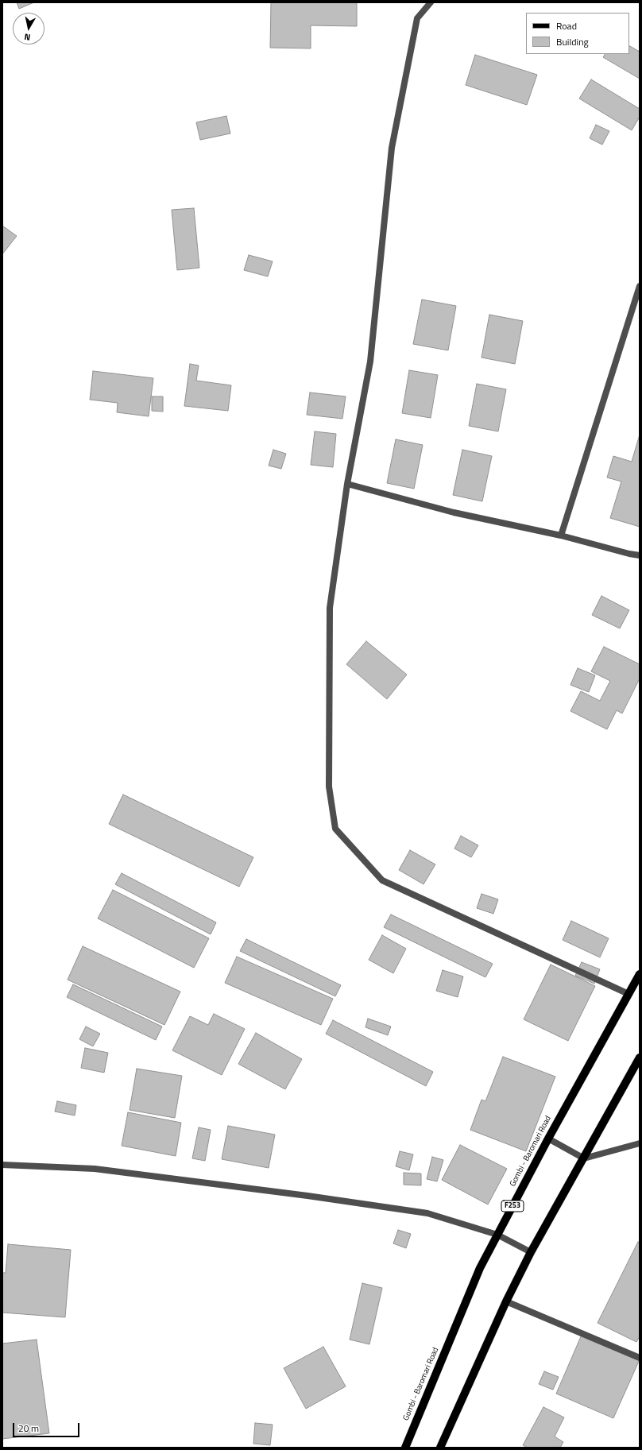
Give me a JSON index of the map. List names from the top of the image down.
{
  "streets": {
    "main road": ["Gombi - Baromari Road", "F253"]
  },
  "legend": ["Road", "Building"],
  "scale_bar": "20 m",
  "north": "bottom"
}
